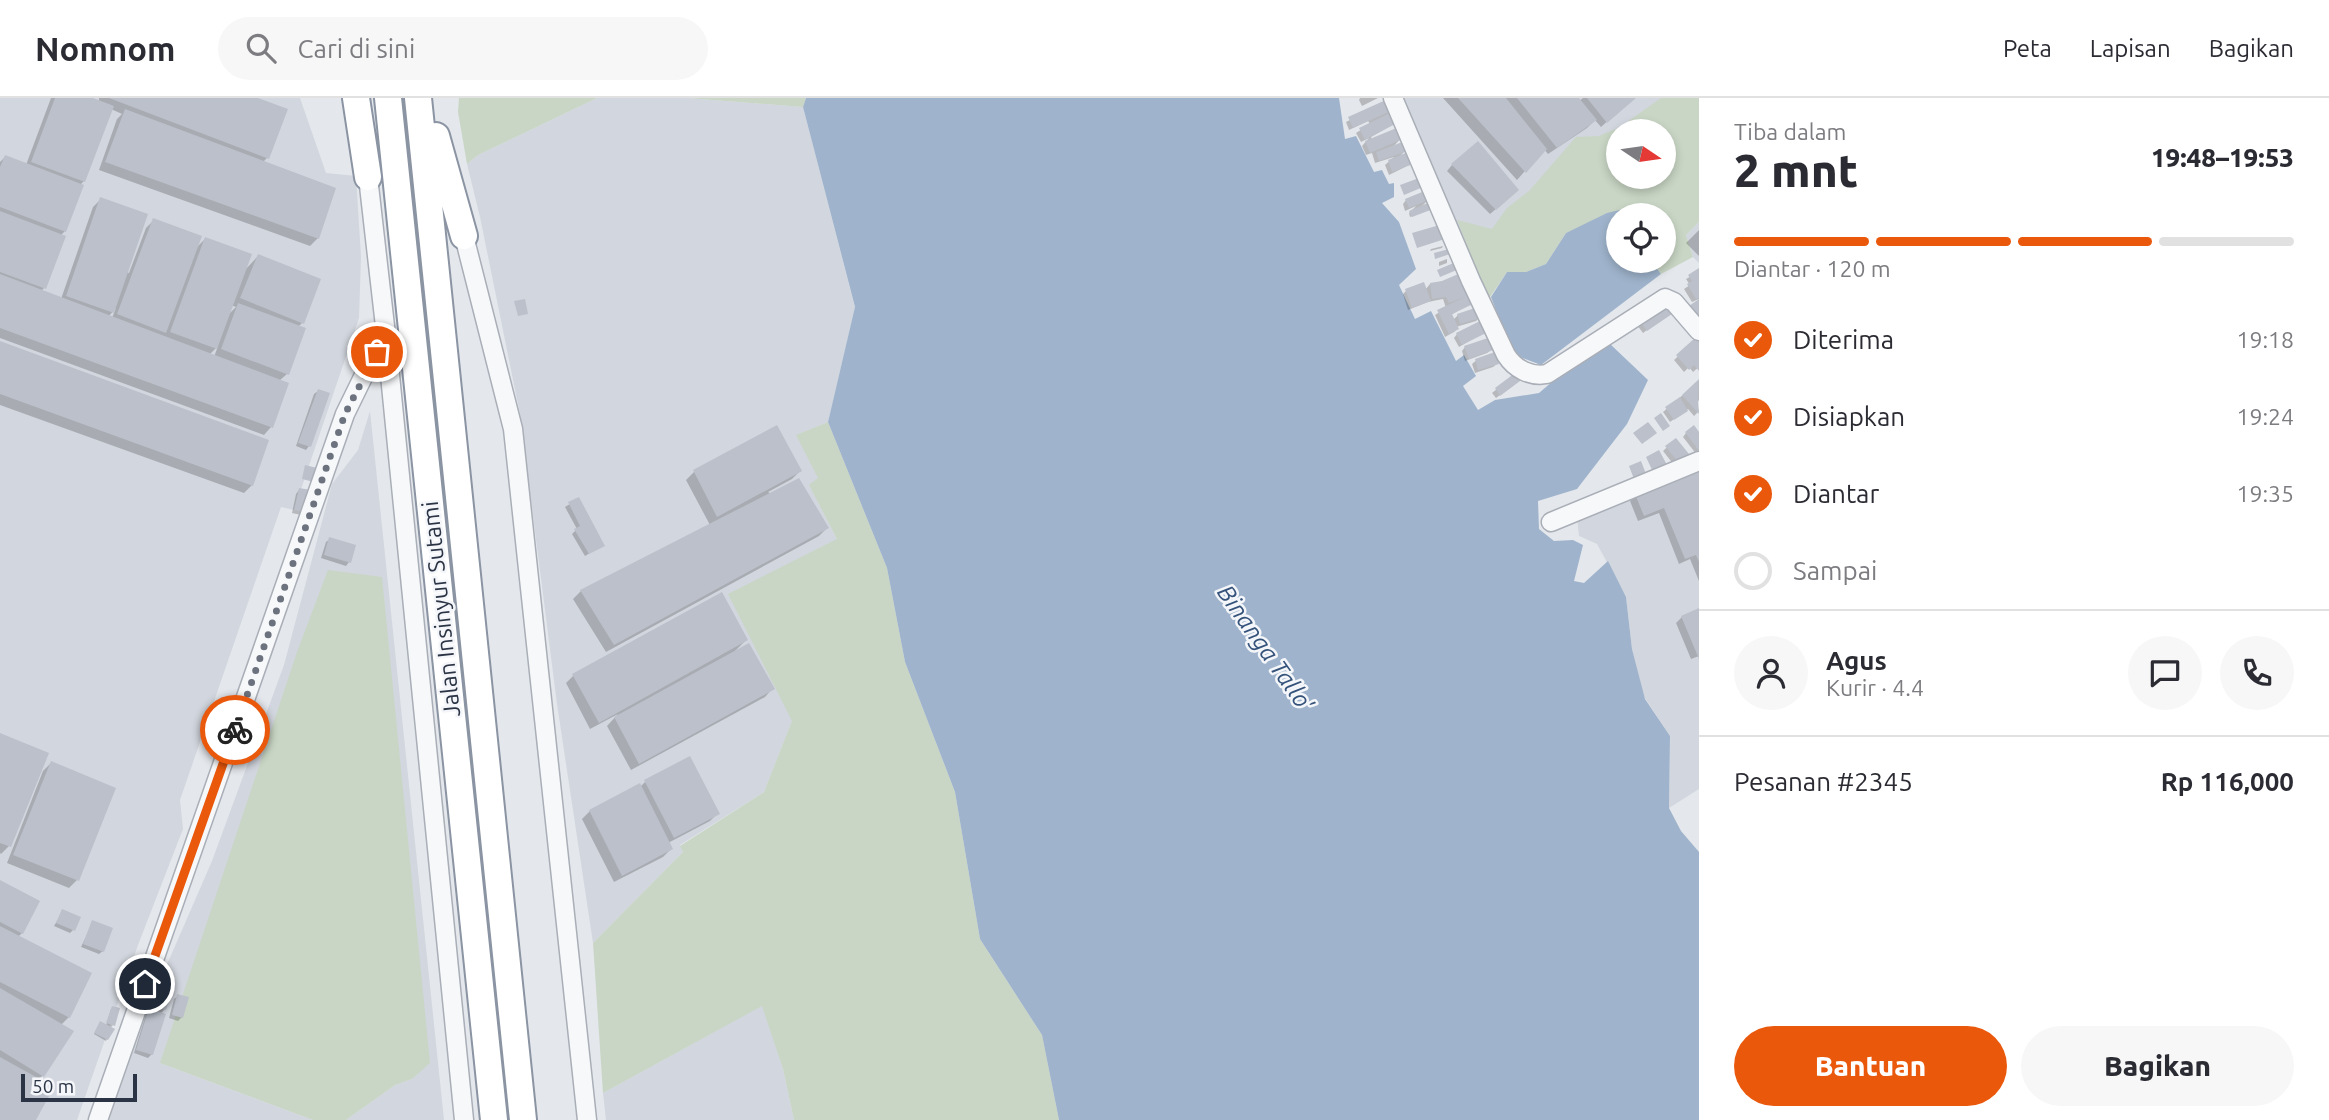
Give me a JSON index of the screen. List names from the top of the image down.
{
  "streets": {
    "highway": ["Jalan Insinyur Sutami"]
  },
  "water": ["Binanga Tallo'"],
  "scale_bar": "50 m",
  "north": "right",
  "page": {
    "header": "Nomnom",
    "search": "Cari di sini",
    "nav": ["Peta", "Lapisan", "Bagikan"],
    "heading": ["2 mnt", "Tiba dalam", "19:48–19:53"],
    "panel": [
      "Agus",
      "Kurir · 4.4",
      "Pesanan #2345",
      "Rp 116,000"
    ],
    "bar": "Diantar · 120 m",
    "list": [
      ["Diterima", "19:18"],
      ["Disiapkan", "19:24"],
      ["Diantar", "19:35"],
      "Sampai"
    ],
    "buttons": ["Bantuan", "Bagikan"],
    "scale": "50 m"
  }
}
